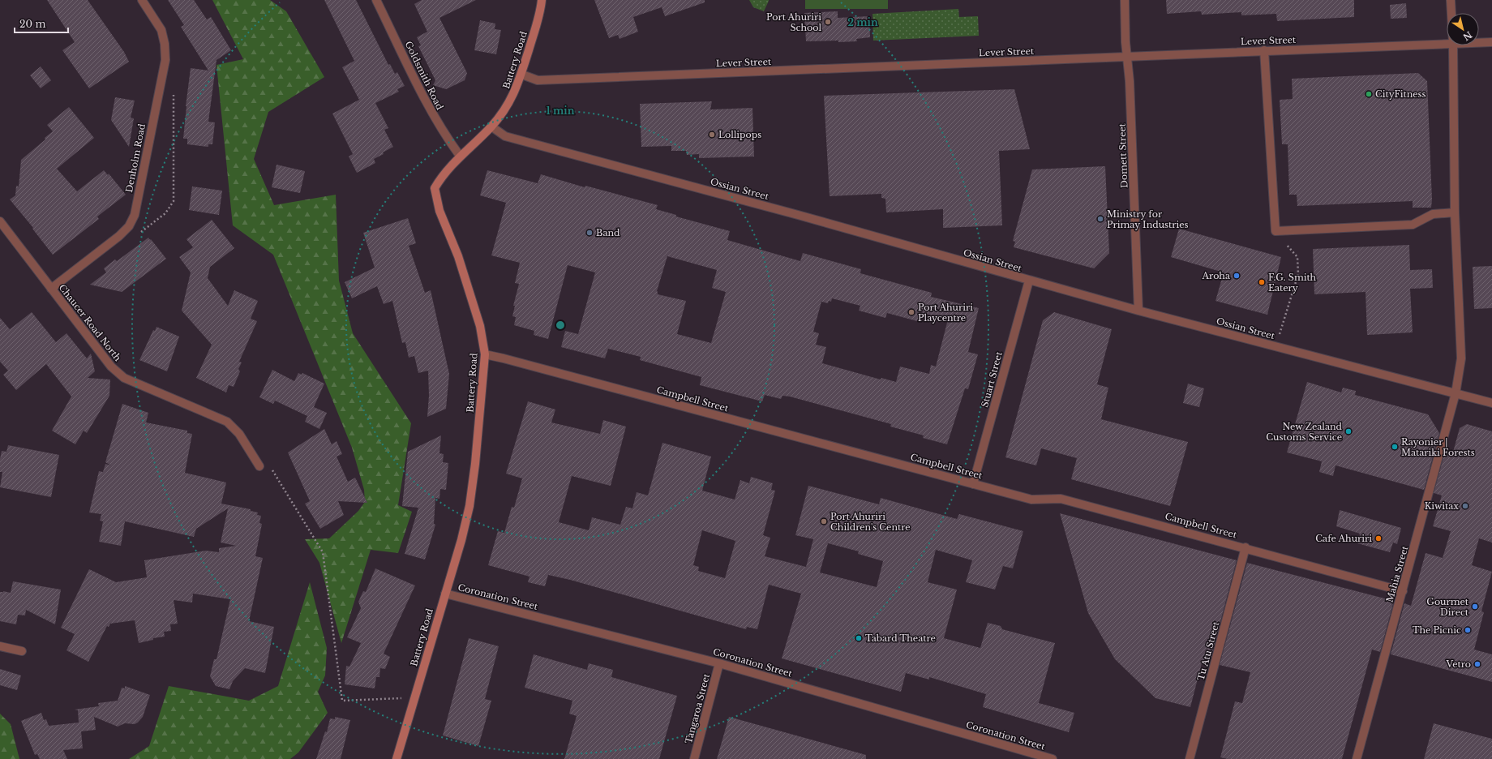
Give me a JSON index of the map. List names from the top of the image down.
{
  "streets": {
    "street": [
      "Lever Street",
      "Battery Road",
      "Goldsmith Road",
      "Domett Street",
      "Denholm Road",
      "Ossian Street",
      "Chaucer Road North",
      "Stuart Street",
      "Campbell Street",
      "Mahia Street",
      "Coronation Street",
      "Tu Atu Street",
      "Tangaroa Street"
    ]
  },
  "crossings": [
    ["Lever Street", "Battery Road"],
    ["Lever Street", "Domett Street"],
    ["Battery Road", "Goldsmith Road"],
    ["Battery Road", "Ossian Street"],
    ["Battery Road", "Campbell Street"],
    ["Battery Road", "Coronation Street"],
    ["Domett Street", "Ossian Street"],
    ["Denholm Road", "Chaucer Road North"],
    ["Ossian Street", "Stuart Street"],
    ["Ossian Street", "Mahia Street"],
    ["Stuart Street", "Campbell Street"],
    ["Campbell Street", "Mahia Street"],
    ["Campbell Street", "Tu Atu Street"],
    ["Coronation Street", "Tangaroa Street"]
  ],
  "places": [
    "Port Ahuriri School",
    "CityFitness",
    "Lollipops",
    "Ministry for Primay Industries",
    "Band",
    "Aroha",
    "F.G. Smith Eatery",
    "Port Ahuriri Playcentre",
    "New Zealand Customs Service",
    "Rayonier | Matariki Forests",
    "Kiwitax",
    "Port Ahuriri Children's Centre",
    "Cafe Ahuriri",
    "Gourmet Direct",
    "The Picnic",
    "Tabard Theatre",
    "Vetro"
  ],
  "scale_bar": "20 m",
  "north": "bottom right",
  "rings": ["2 min", "1 min"]
}
